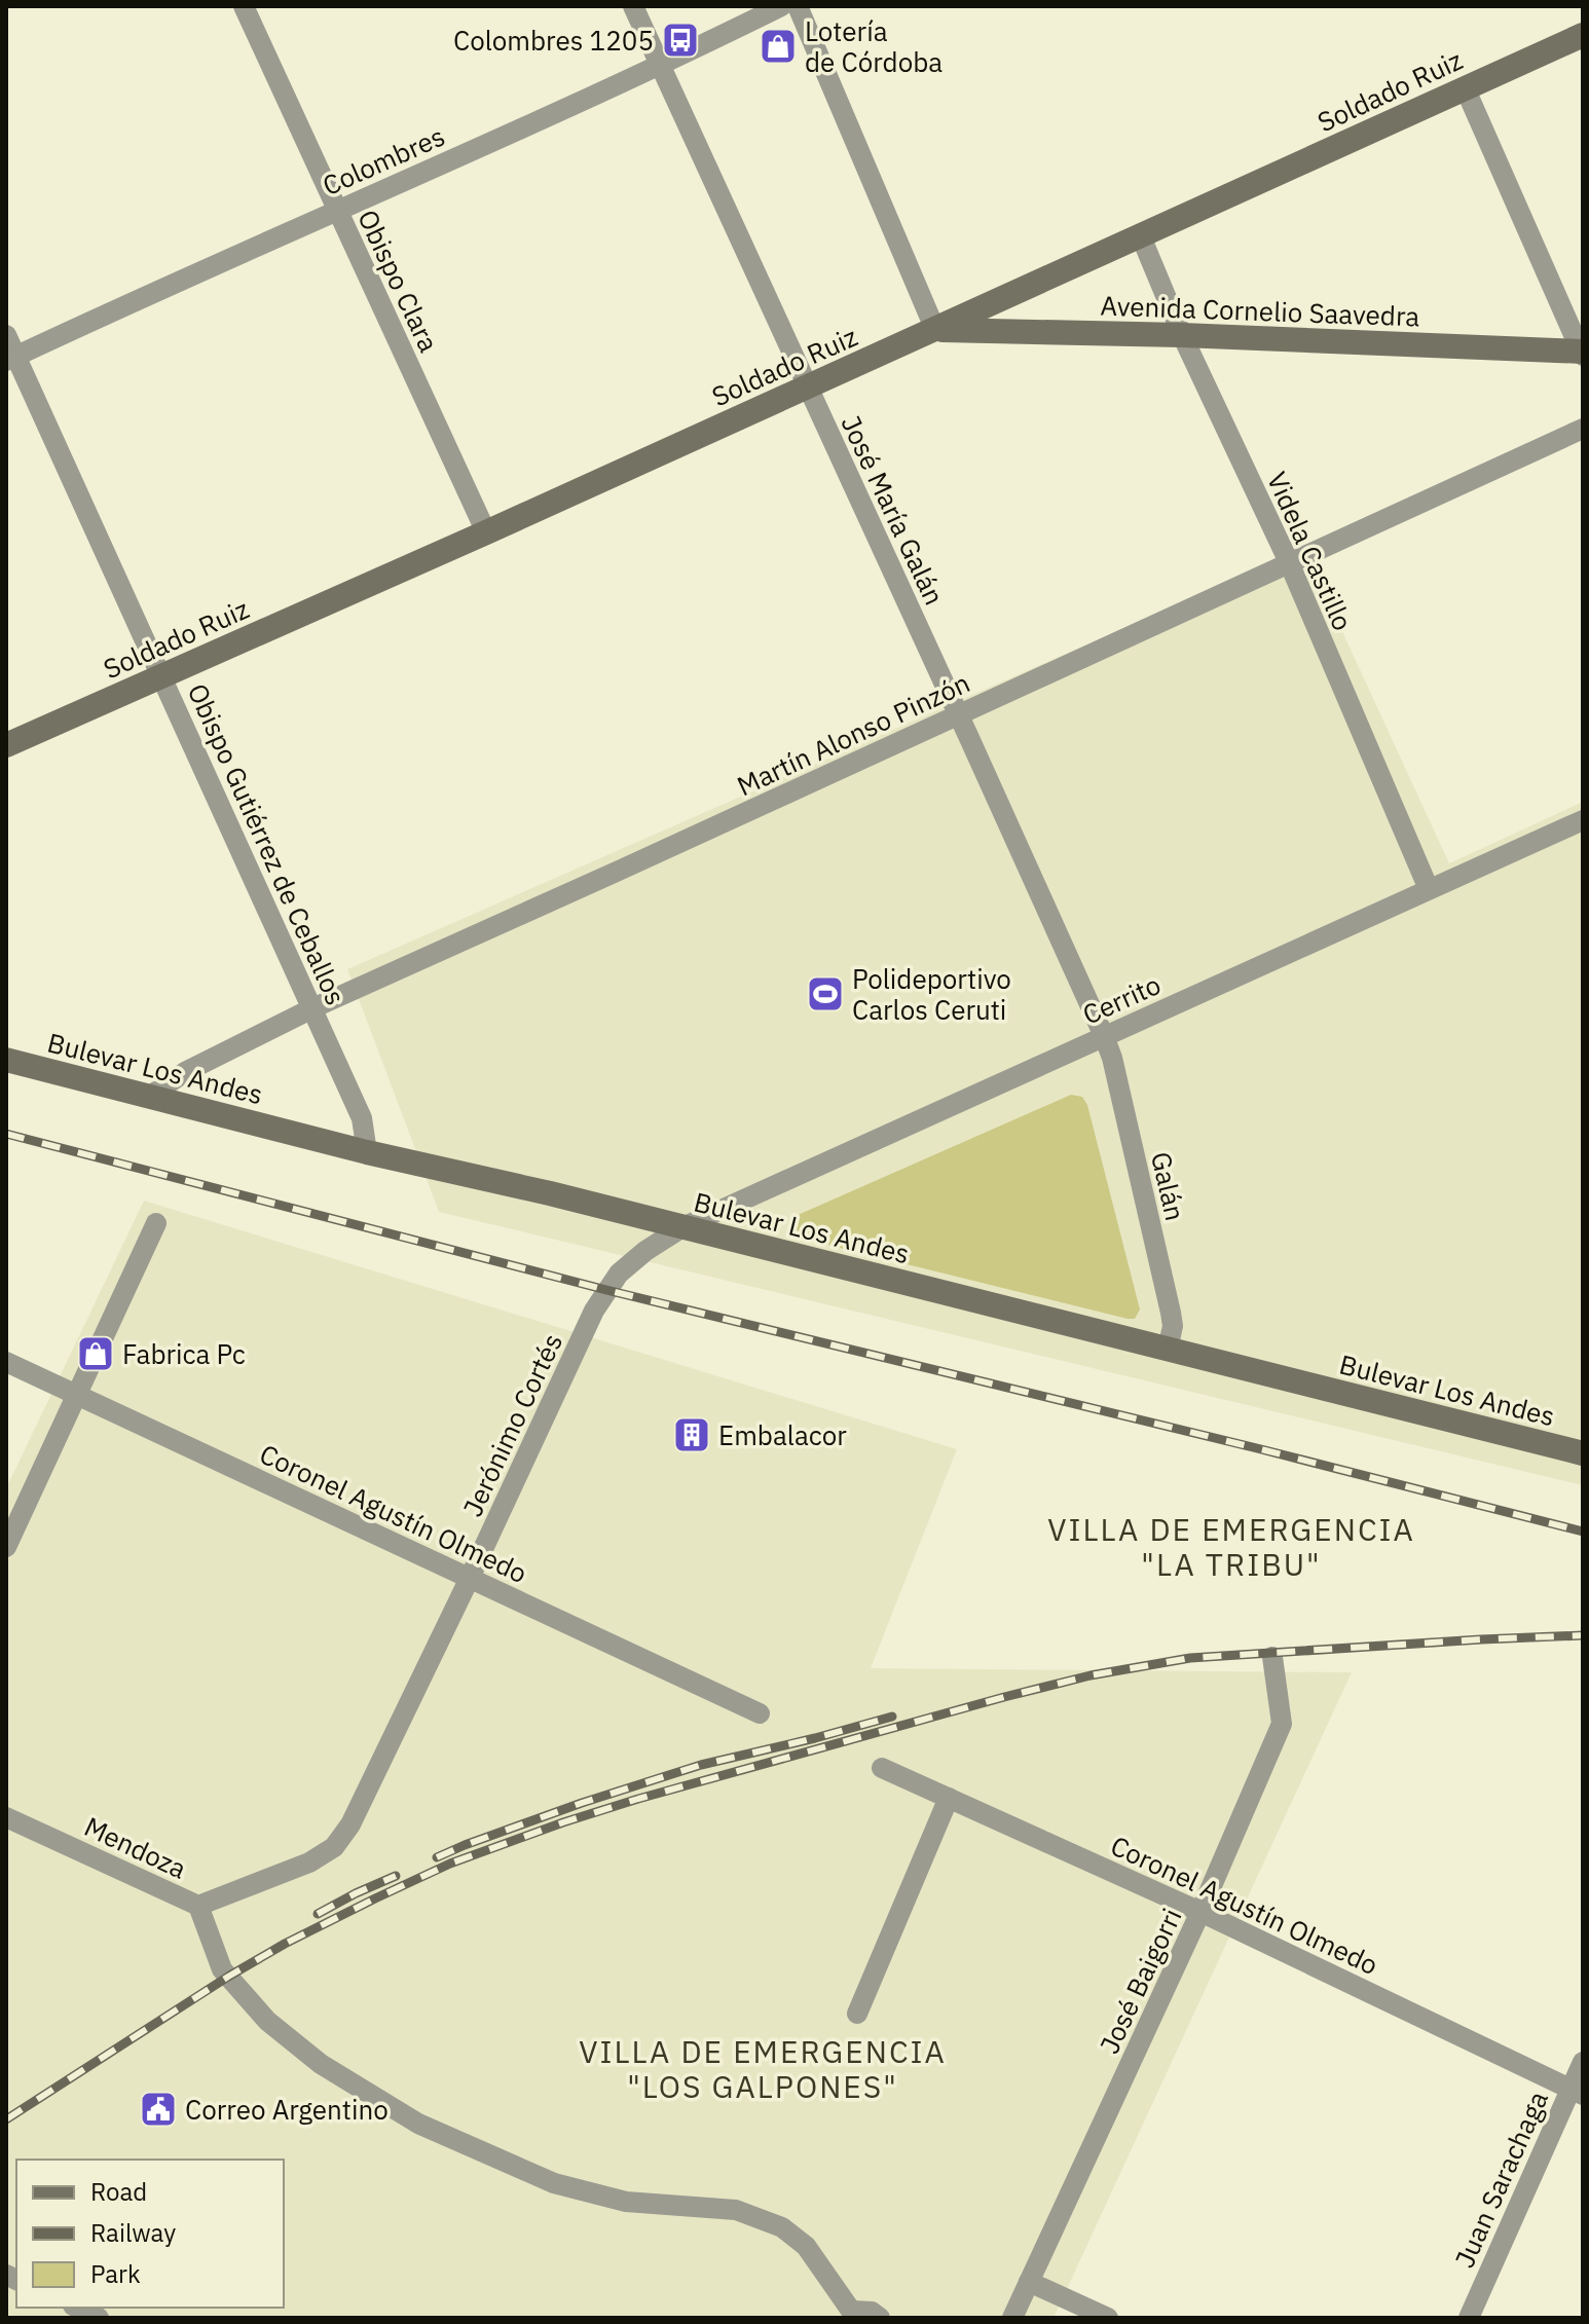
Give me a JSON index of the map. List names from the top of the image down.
{
  "streets": {
    "main road": ["Soldado Ruiz", "Avenida Cornelio Saavedra", "Bulevar Los Andes"],
    "street": [
      "Colombres",
      "Obispo Clara",
      "José María Galán",
      "Videla Castillo",
      "Martín Alonso Pinzón",
      "Obispo Gutiérrez de Ceballos",
      "Cerrito",
      "Galán",
      "Jerónimo Cortés",
      "Coronel Agustín Olmedo",
      "Mendoza",
      "José Baigorri",
      "Juan Sarachaga"
    ]
  },
  "crossings": [
    ["Soldado Ruiz", "Obispo Clara"],
    ["Soldado Ruiz", "Avenida Cornelio Saavedra"],
    ["Soldado Ruiz", "José María Galán"],
    ["Soldado Ruiz", "Videla Castillo"],
    ["Soldado Ruiz", "Obispo Gutiérrez de Ceballos"],
    ["Colombres", "Obispo Clara"],
    ["Colombres", "José María Galán"],
    ["Colombres", "Obispo Gutiérrez de Ceballos"],
    ["Avenida Cornelio Saavedra", "Videla Castillo"],
    ["José María Galán", "Martín Alonso Pinzón"],
    ["José María Galán", "Cerrito"],
    ["José María Galán", "Galán"],
    ["Videla Castillo", "Martín Alonso Pinzón"],
    ["Videla Castillo", "Cerrito"],
    ["Martín Alonso Pinzón", "Obispo Gutiérrez de Ceballos"],
    ["Martín Alonso Pinzón", "Bulevar Los Andes"],
    ["Obispo Gutiérrez de Ceballos", "Bulevar Los Andes"],
    ["Cerrito", "Bulevar Los Andes"],
    ["Cerrito", "Galán"],
    ["Cerrito", "Jerónimo Cortés"],
    ["Bulevar Los Andes", "Galán"],
    ["Bulevar Los Andes", "Jerónimo Cortés"],
    ["Jerónimo Cortés", "Coronel Agustín Olmedo"],
    ["Jerónimo Cortés", "Mendoza"],
    ["Coronel Agustín Olmedo", "José Baigorri"],
    ["Coronel Agustín Olmedo", "Juan Sarachaga"]
  ],
  "districts": ["VILLA DE EMERGENCIA \"LA TRIBU\"", "VILLA DE EMERGENCIA \"LOS GALPONES\""],
  "places": {
    "bus stop": ["Colombres 1205"],
    "shop": ["Lotería de Córdoba", "Fabrica Pc"],
    "sports": ["Polideportivo Carlos Ceruti"],
    "building": ["Embalacor"],
    "public building": ["Correo Argentino"]
  },
  "legend": ["Road", "Railway", "Park"]
}
